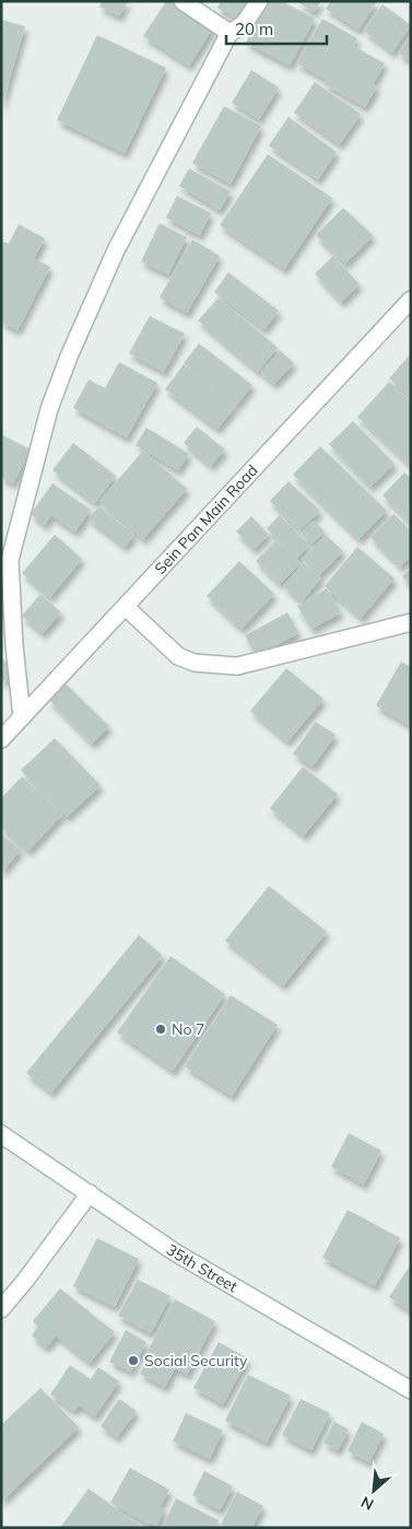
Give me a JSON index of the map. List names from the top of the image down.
{
  "streets": {
    "street": ["Sein Pan Main Road", "35th Street"]
  },
  "places": ["No 7", "Social Security"],
  "scale_bar": "20 m",
  "north": "bottom left"
}
